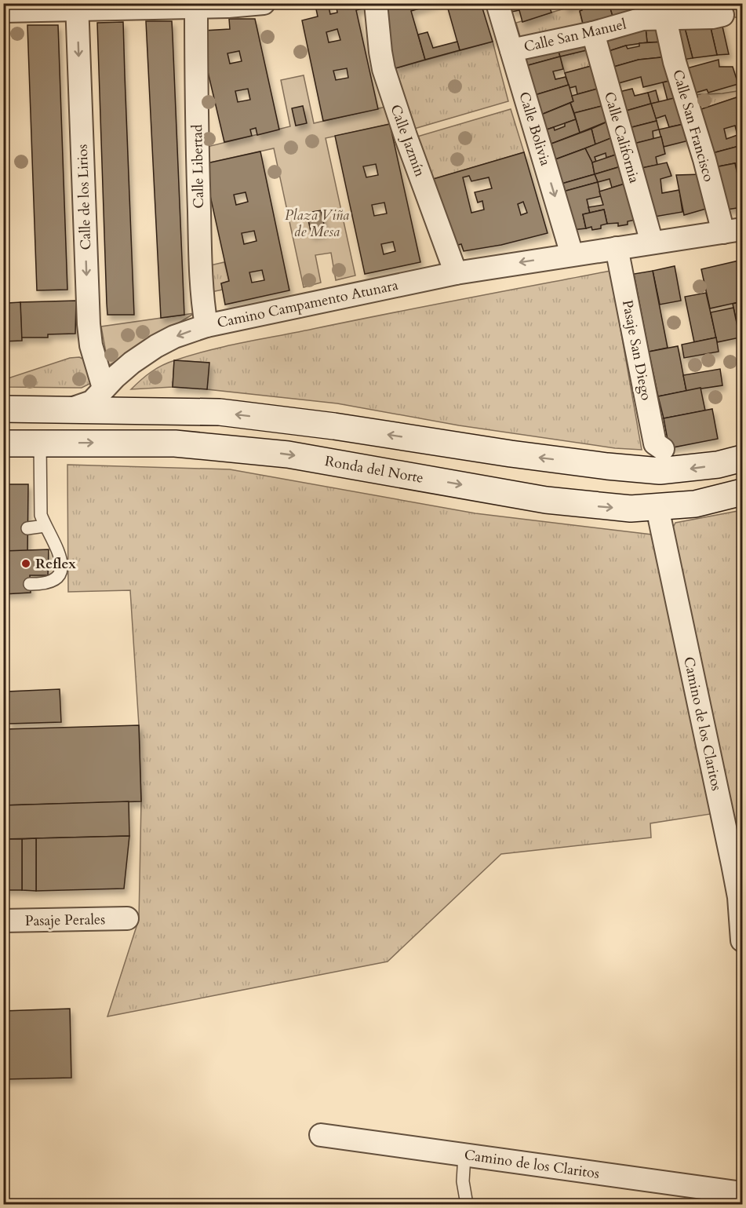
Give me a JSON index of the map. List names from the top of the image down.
{
  "streets": {
    "main road": ["Ronda del Norte"],
    "street": [
      "Calle San Manuel",
      "Calle San Francisco",
      "Calle Bolivia",
      "Calle California",
      "Calle Jazmín",
      "Calle Libertad",
      "Calle de los Lirios",
      "Camino Campamento Atunara",
      "Pasaje San Diego",
      "Camino de los Claritos",
      "Pasaje Perales"
    ]
  },
  "crossings": [
    ["Calle San Manuel", "Calle San Francisco"],
    ["Calle San Manuel", "Calle Bolivia"],
    ["Calle San Manuel", "Calle California"],
    ["Calle Bolivia", "Camino Campamento Atunara"],
    ["Calle Jazmín", "Camino Campamento Atunara"],
    ["Calle Libertad", "Camino Campamento Atunara"],
    ["Calle de los Lirios", "Camino Campamento Atunara"],
    ["Camino Campamento Atunara", "Pasaje San Diego"],
    ["Ronda del Norte", "Camino de los Claritos"]
  ],
  "one_way": ["Calle Bolivia", "Calle de los Lirios", "Camino Campamento Atunara"],
  "parks": ["Plaza Viña de Mesa"],
  "places": ["Reflex"]
}
